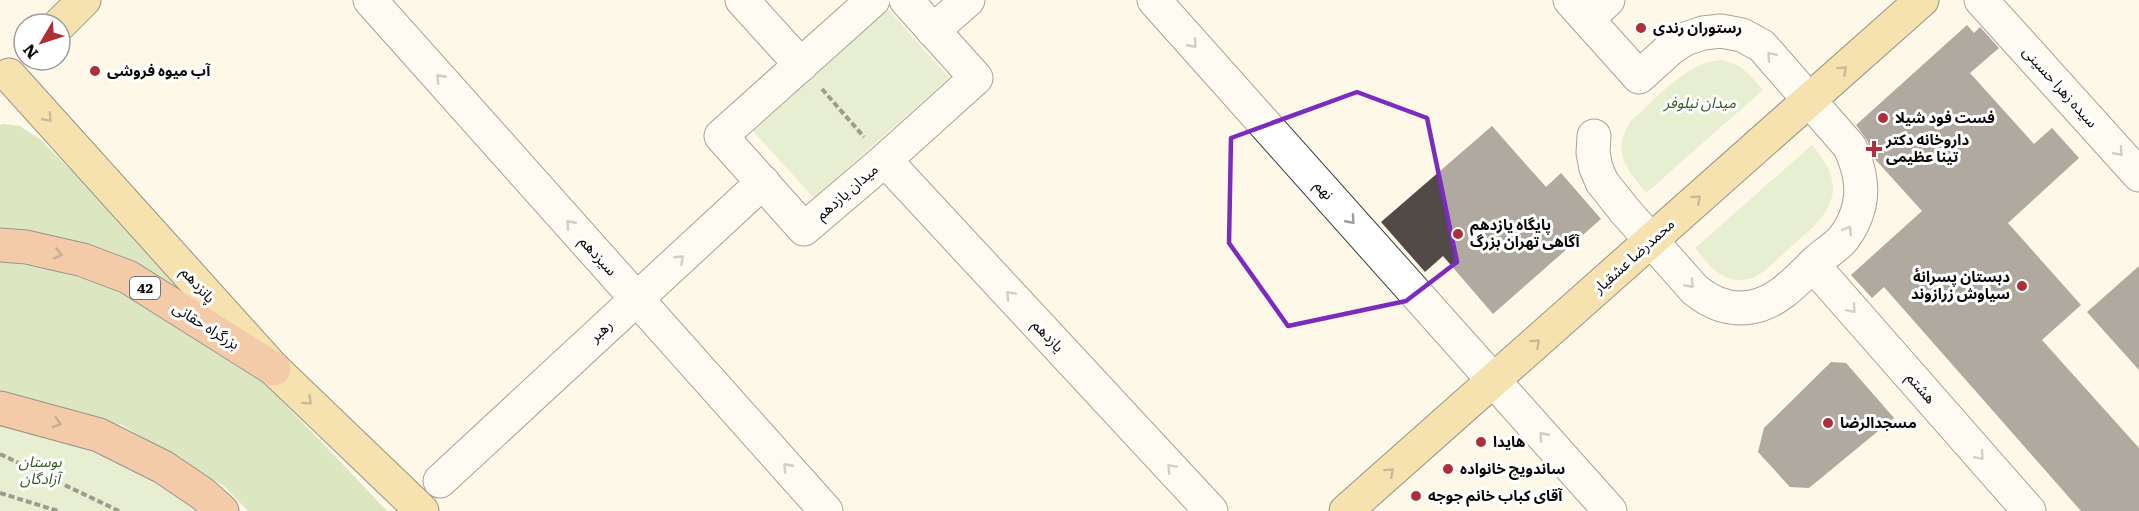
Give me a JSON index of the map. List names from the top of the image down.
{
  "streets": {
    "highway": ["42", "بزرگراه حقانی"],
    "main road": ["محمدرضا عشقیار", "پانزدهم"],
    "street": [
      "سیده زهرا حسینی",
      "نهم",
      "میدان یازدهم",
      "سیزدهم",
      "رهبر",
      "یازدهم",
      "هشتم"
    ]
  },
  "crossings": [
    ["نهم", "محمدرضا عشقیار"],
    ["میدان یازدهم", "رهبر"],
    ["میدان یازدهم", "یازدهم"],
    ["سیزدهم", "رهبر"],
    ["پانزدهم", "بزرگراه حقانی"]
  ],
  "one_way": [
    "سیده زهرا حسینی",
    "سیزدهم",
    "محمدرضا عشقیار",
    "پانزدهم",
    "رهبر",
    "یازدهم",
    "هشتم"
  ],
  "parks": ["میدان نیلوفر", "بوستان آزادگان"],
  "places": {
    "other": [
      "رستوران رندی",
      "آب میوه فروشی",
      "فست فود شیلا",
      "پایگاه یازدهم آگاهی تهران بزرگ",
      "دبستان پسرانهٔ سیاوش زرازوند",
      "مسجدالرضا",
      "هایدا",
      "ساندویچ خانواده",
      "آقای کباب خانم جوجه"
    ],
    "health": ["داروخانه دکتر تینا عظیمی"]
  },
  "north": "bottom left"
}
